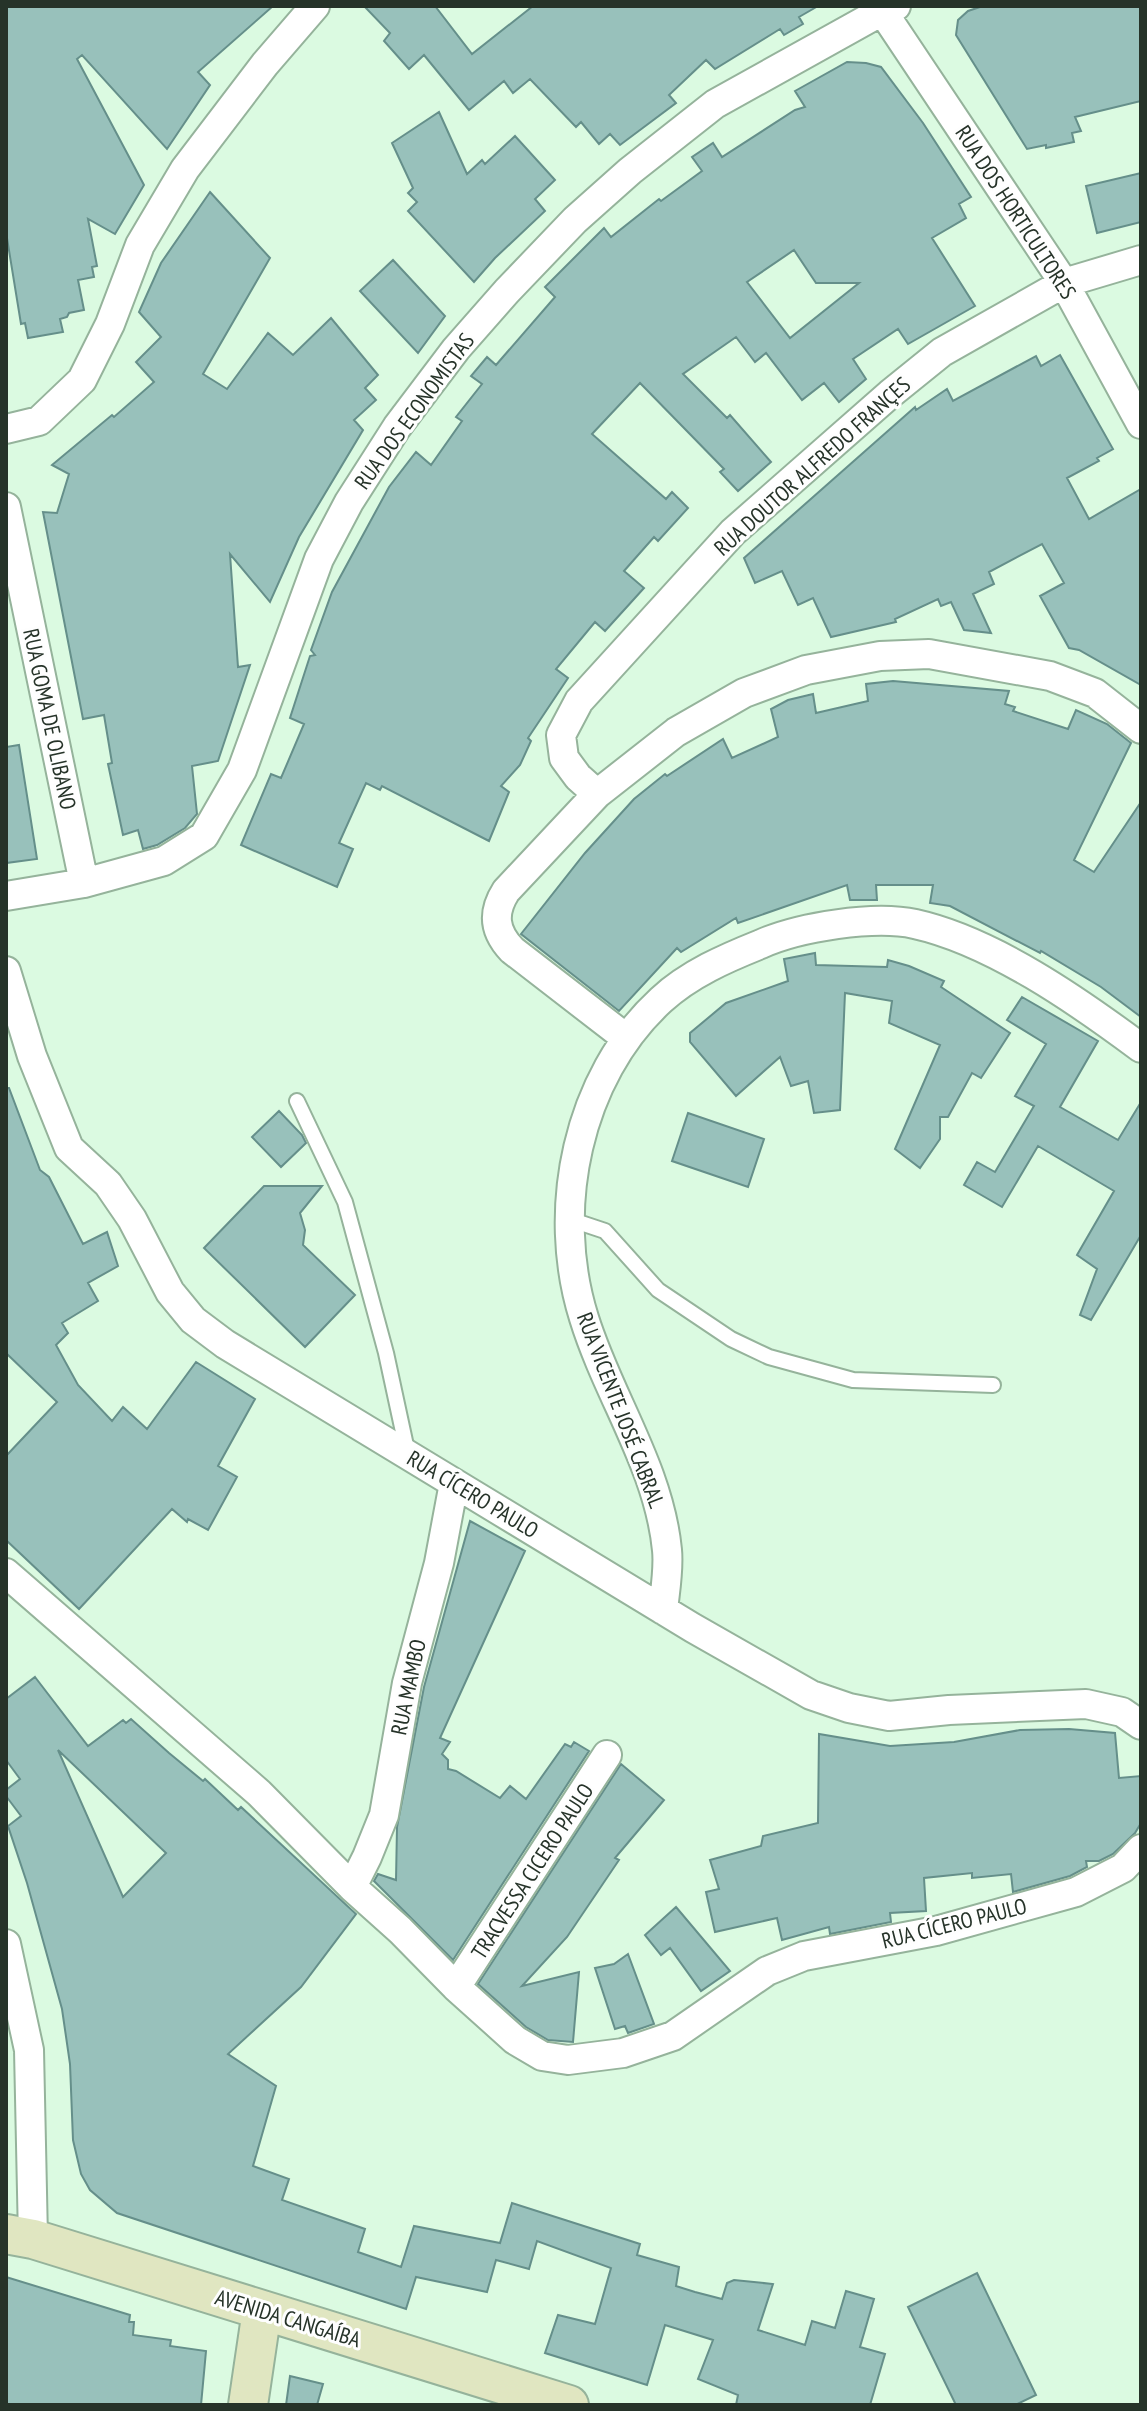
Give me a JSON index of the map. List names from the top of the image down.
{
  "streets": {
    "main road": ["AVENIDA CANGAÍBA"],
    "street": [
      "RUA DOS HORTICULTORES",
      "RUA DOS ECONOMISTAS",
      "RUA DOUTOR ALFREDO FRANÇES",
      "RUA GOMA DE OLIBANO",
      "RUA VICENTE JOSÉ CABRAL",
      "RUA CÍCERO PAULO",
      "RUA MAMBO",
      "TRACVESSA CICERO PAULO"
    ]
  },
  "crossings": [
    ["RUA DOS HORTICULTORES", "RUA DOS ECONOMISTAS"],
    ["RUA DOS HORTICULTORES", "RUA DOUTOR ALFREDO FRANÇES"],
    ["RUA DOS ECONOMISTAS", "RUA GOMA DE OLIBANO"],
    ["RUA VICENTE JOSÉ CABRAL", "RUA CÍCERO PAULO"],
    ["RUA CÍCERO PAULO", "RUA MAMBO"],
    ["RUA CÍCERO PAULO", "TRACVESSA CICERO PAULO"]
  ]
}
